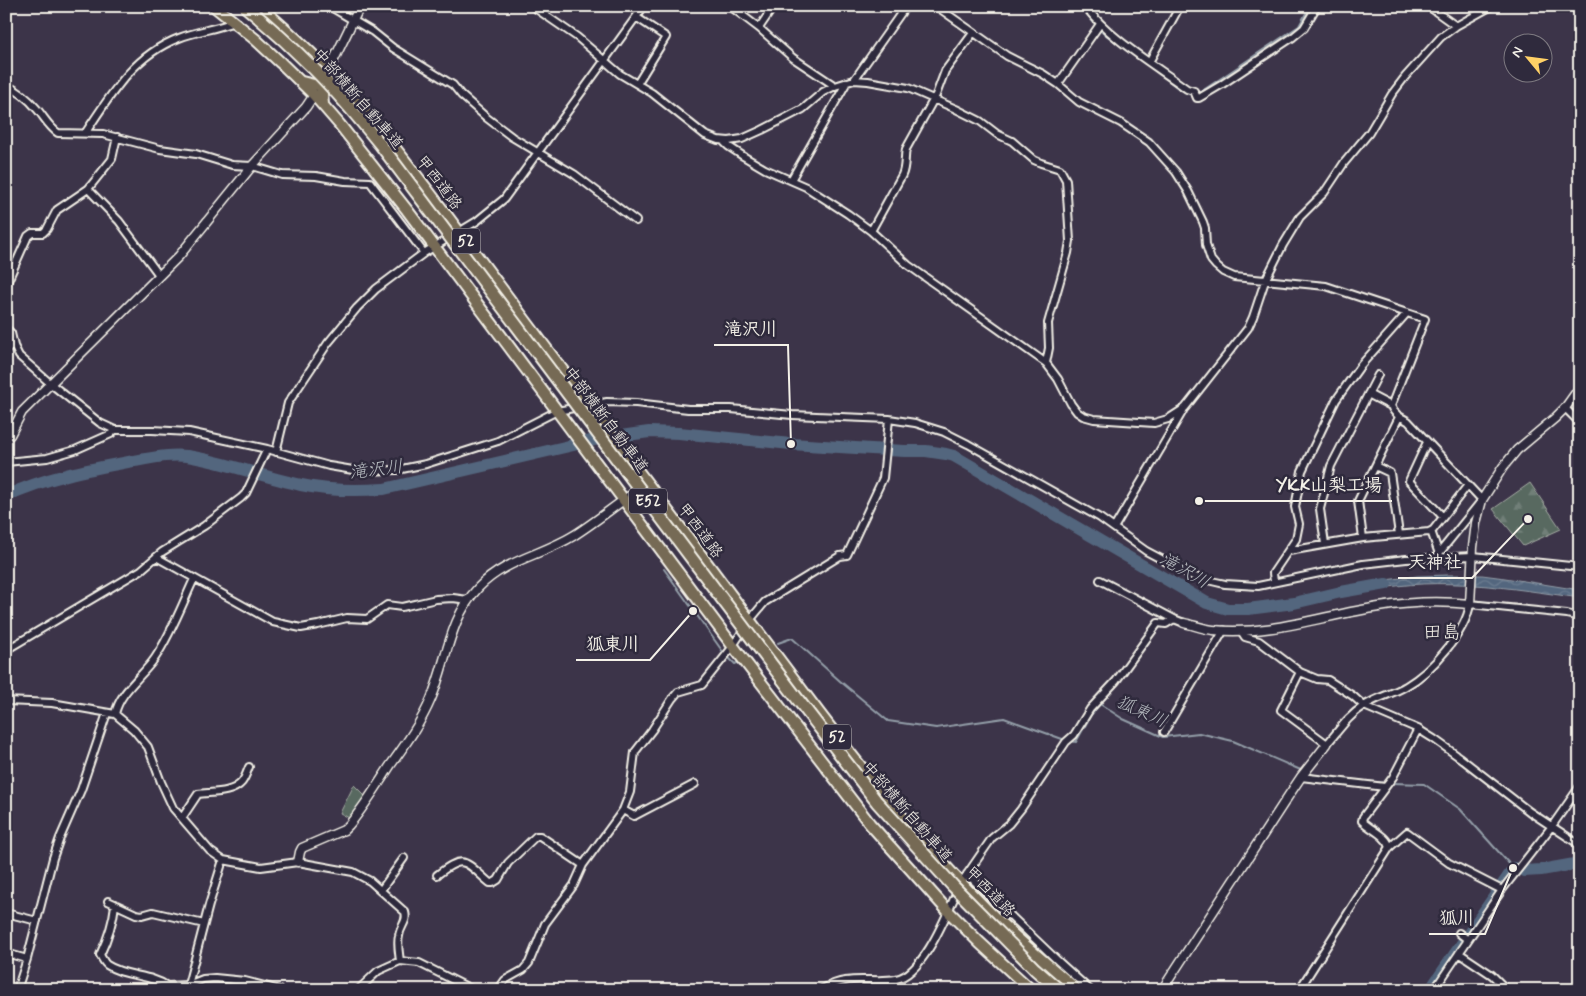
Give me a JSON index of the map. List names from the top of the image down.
{
  "streets": {
    "highway": [
      "中部横断自動車道",
      "甲西道路",
      "52",
      "E52"
    ]
  },
  "districts": ["田島"],
  "water": ["滝沢川", "狐東川"],
  "places": [
    "滝沢川",
    "YKK山梨工場",
    "天神社",
    "狐東川",
    "狐川"
  ],
  "north": "top left"
}
